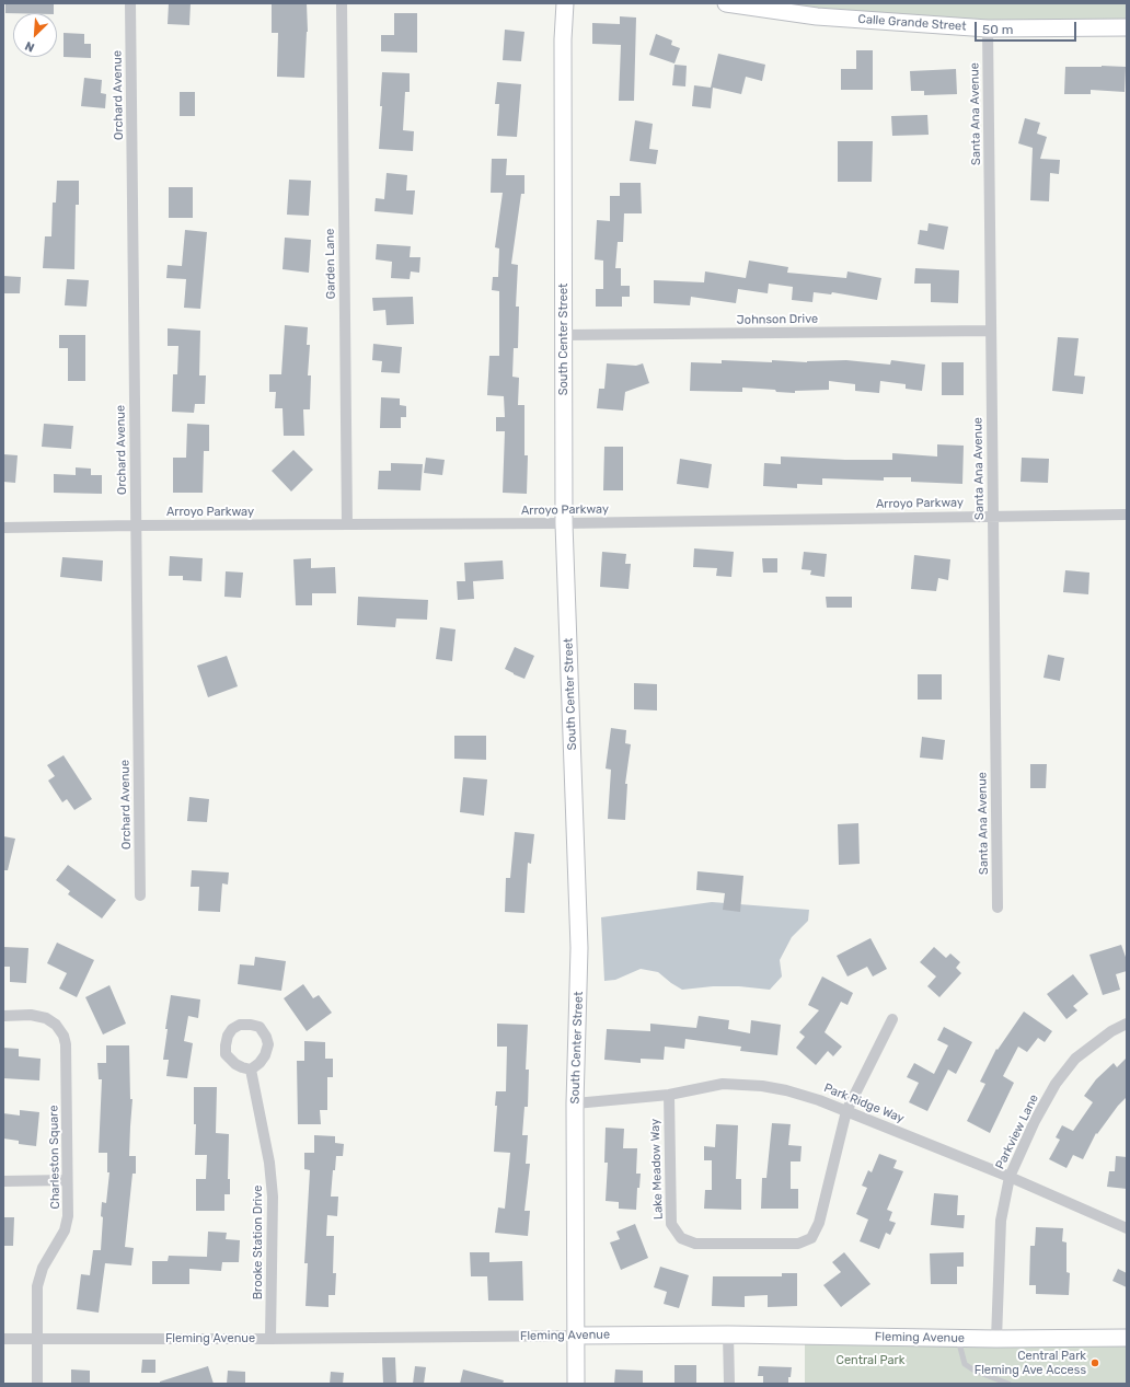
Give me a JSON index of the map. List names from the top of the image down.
{
  "streets": {
    "street": [
      "Calle Grande Street",
      "Orchard Avenue",
      "Santa Ana Avenue",
      "Garden Lane",
      "Johnson Drive",
      "South Center Street",
      "Arroyo Parkway",
      "Park Ridge Way",
      "Parkview Lane",
      "Charleston Square",
      "Lake Meadow Way",
      "Brooke Station Drive",
      "Fleming Avenue"
    ]
  },
  "crossings": [
    ["Calle Grande Street", "Santa Ana Avenue"],
    ["Orchard Avenue", "Arroyo Parkway"],
    ["Santa Ana Avenue", "Johnson Drive"],
    ["Santa Ana Avenue", "Arroyo Parkway"],
    ["Garden Lane", "Arroyo Parkway"],
    ["Johnson Drive", "South Center Street"],
    ["South Center Street", "Arroyo Parkway"],
    ["South Center Street", "Park Ridge Way"],
    ["South Center Street", "Fleming Avenue"],
    ["Park Ridge Way", "Parkview Lane"],
    ["Park Ridge Way", "Lake Meadow Way"],
    ["Parkview Lane", "Fleming Avenue"],
    ["Charleston Square", "Fleming Avenue"],
    ["Brooke Station Drive", "Fleming Avenue"]
  ],
  "parks": ["Central Park"],
  "places": ["Central Park Fleming Ave Access"],
  "scale_bar": "50 m",
  "north": "bottom left"
}
